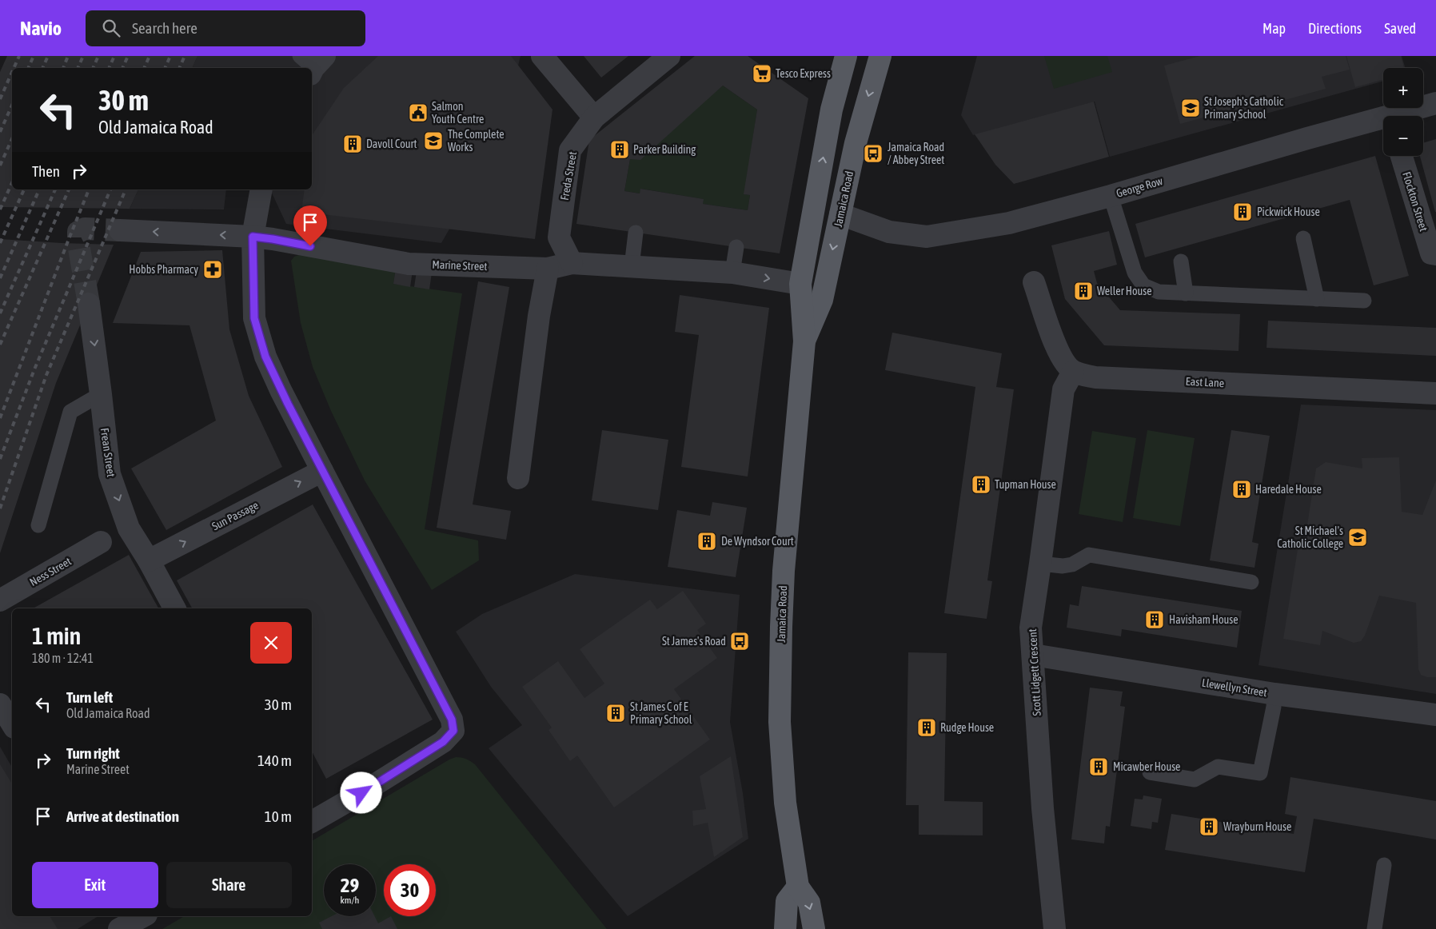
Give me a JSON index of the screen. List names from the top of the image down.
{
  "streets": {
    "main road": ["Jamaica Road"],
    "street": [
      "Freda Street",
      "George Row",
      "Flockton Street",
      "Marine Street",
      "East Lane",
      "Frean Street",
      "Sun Passage",
      "Ness Street",
      "Scott Lidgett Crescent",
      "Llewellyn Street"
    ]
  },
  "crossings": [
    ["Freda Street", "Marine Street"],
    ["George Row", "Jamaica Road"],
    ["Jamaica Road", "Marine Street"],
    ["East Lane", "Scott Lidgett Crescent"],
    ["Frean Street", "Sun Passage"],
    ["Frean Street", "Ness Street"],
    ["Scott Lidgett Crescent", "Llewellyn Street"]
  ],
  "one_way": ["Sun Passage"],
  "places": {
    "supermarket": ["Tesco Express"],
    "school or university": ["St Joseph's Catholic Primary School", "The Complete Works", "St Michael's Catholic College"],
    "public building": ["Salmon Youth Centre"],
    "building": [
      "Davoll Court",
      "Parker Building",
      "Pickwick House",
      "Weller House",
      "Tupman House",
      "Haredale House",
      "De Wyndsor Court",
      "Havisham House",
      "St James C of E Primary School",
      "Rudge House",
      "Micawber House",
      "Wrayburn House"
    ],
    "bus stop": ["Jamaica Road / Abbey Street", "St James's Road"],
    "pharmacy": ["Hobbs Pharmacy"]
  },
  "page": {
    "header": "Navio",
    "search": "Search here",
    "nav": ["Map", "Directions", "Saved"],
    "map_buttons": ["+", "−"],
    "turn": ["30 m", "Old Jamaica Road"],
    "then": "Then",
    "heading": ["1 min", "180 m · 12:41"],
    "list": [
      {
        "name": "Turn left",
        "note": "Old Jamaica Road",
        "value": "30 m"
      },
      {
        "name": "Turn right",
        "note": "Marine Street",
        "value": "140 m"
      },
      {
        "name": "Arrive at destination",
        "value": "10 m"
      }
    ],
    "buttons": ["Exit", "Share"],
    "speed": "29 km/h",
    "limit": "30"
  }
}
